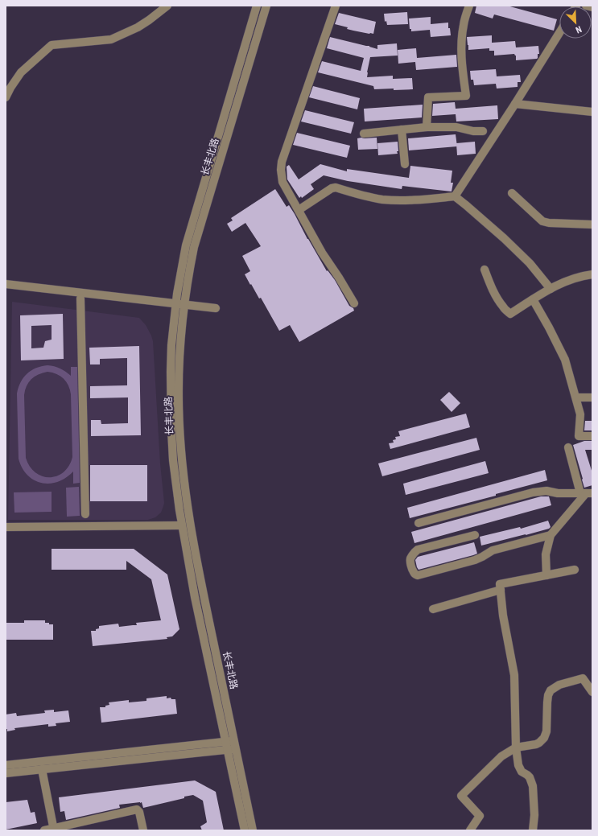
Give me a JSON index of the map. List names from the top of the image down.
{
  "streets": {
    "street": ["长丰北路"]
  },
  "north": "bottom right"
}
